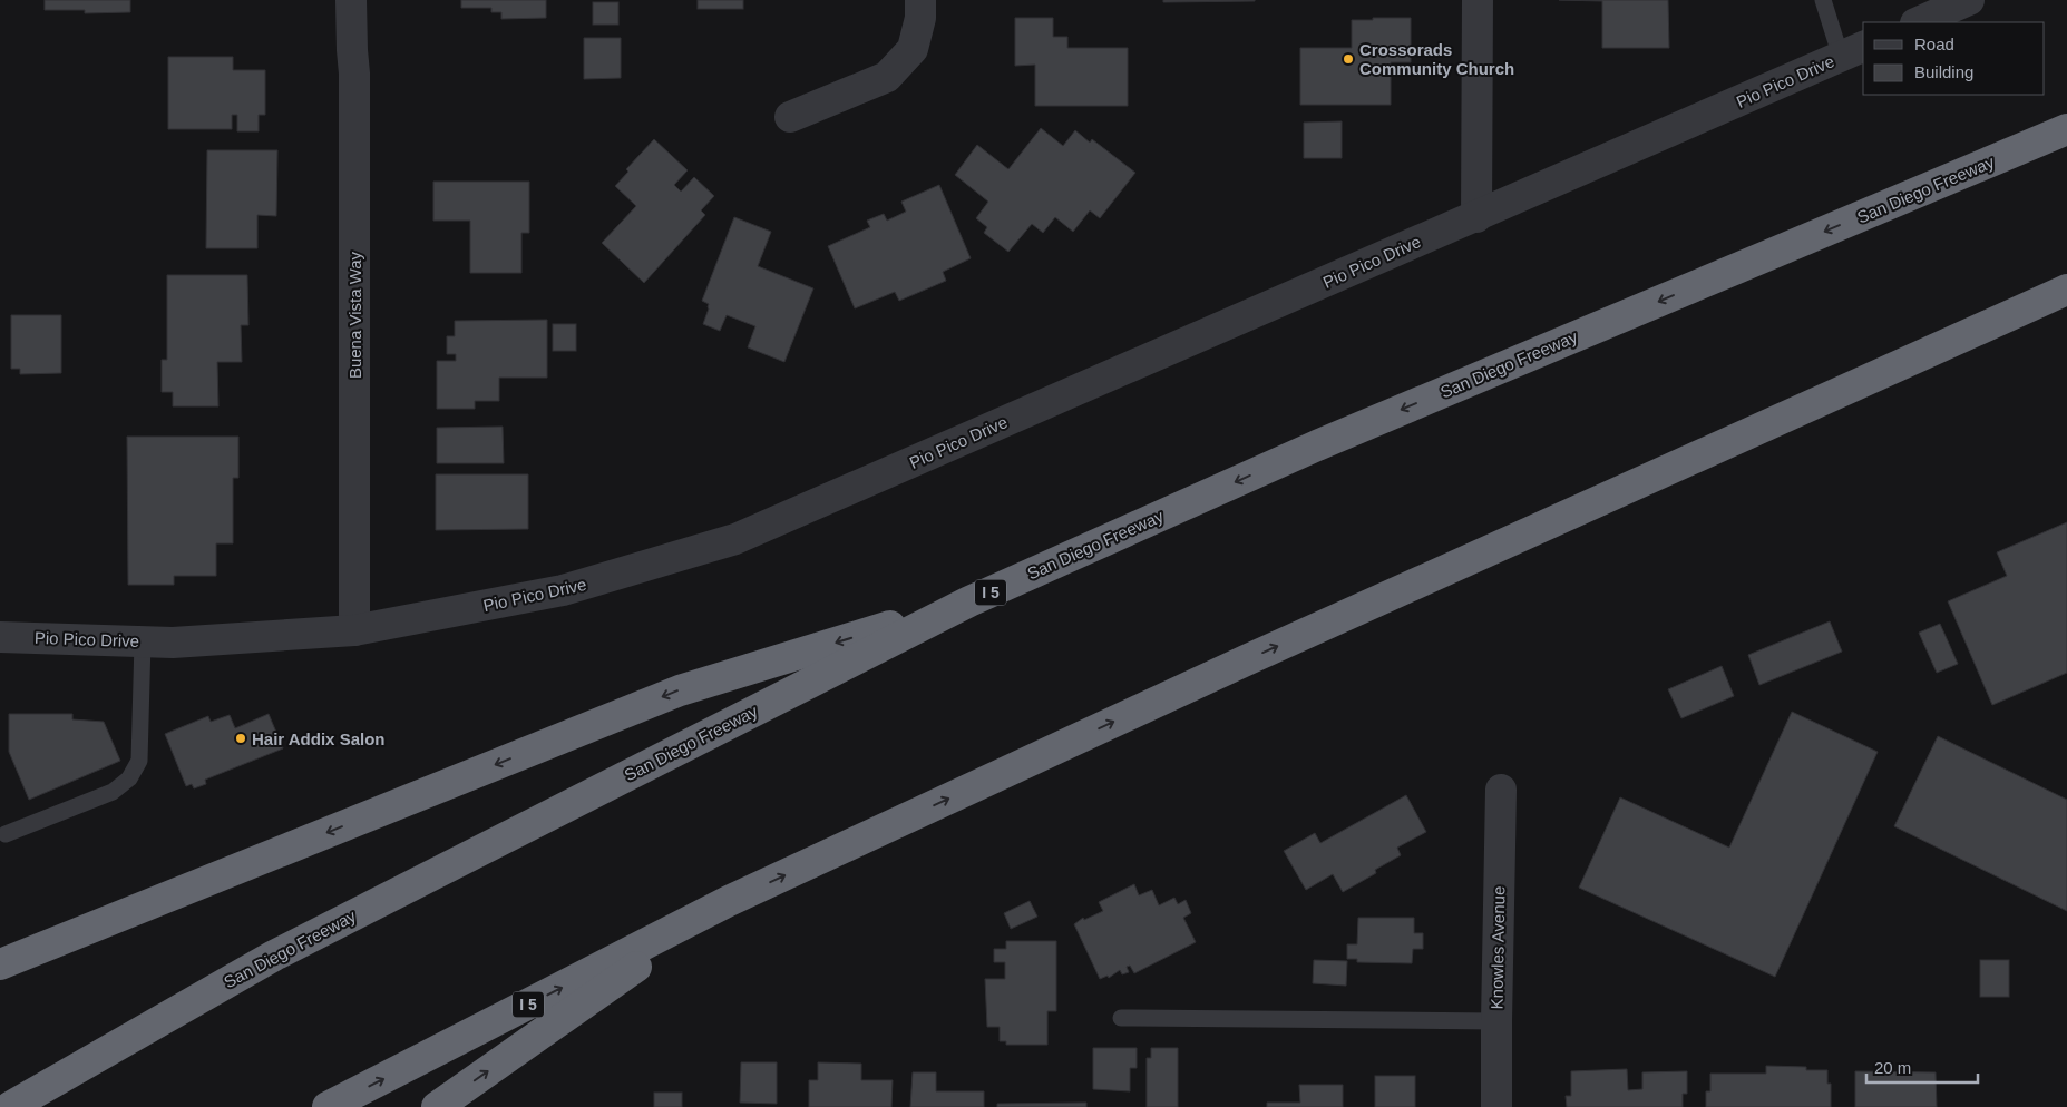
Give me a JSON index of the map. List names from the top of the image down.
{
  "streets": {
    "highway": ["San Diego Freeway", "I 5"],
    "street": ["Pio Pico Drive", "Buena Vista Way", "Knowles Avenue"]
  },
  "crossings": [
    ["Pio Pico Drive", "Buena Vista Way"]
  ],
  "places": ["Crossorads Community Church", "Hair Addix Salon"],
  "legend": ["Road", "Building"],
  "scale_bar": "20 m"
}
